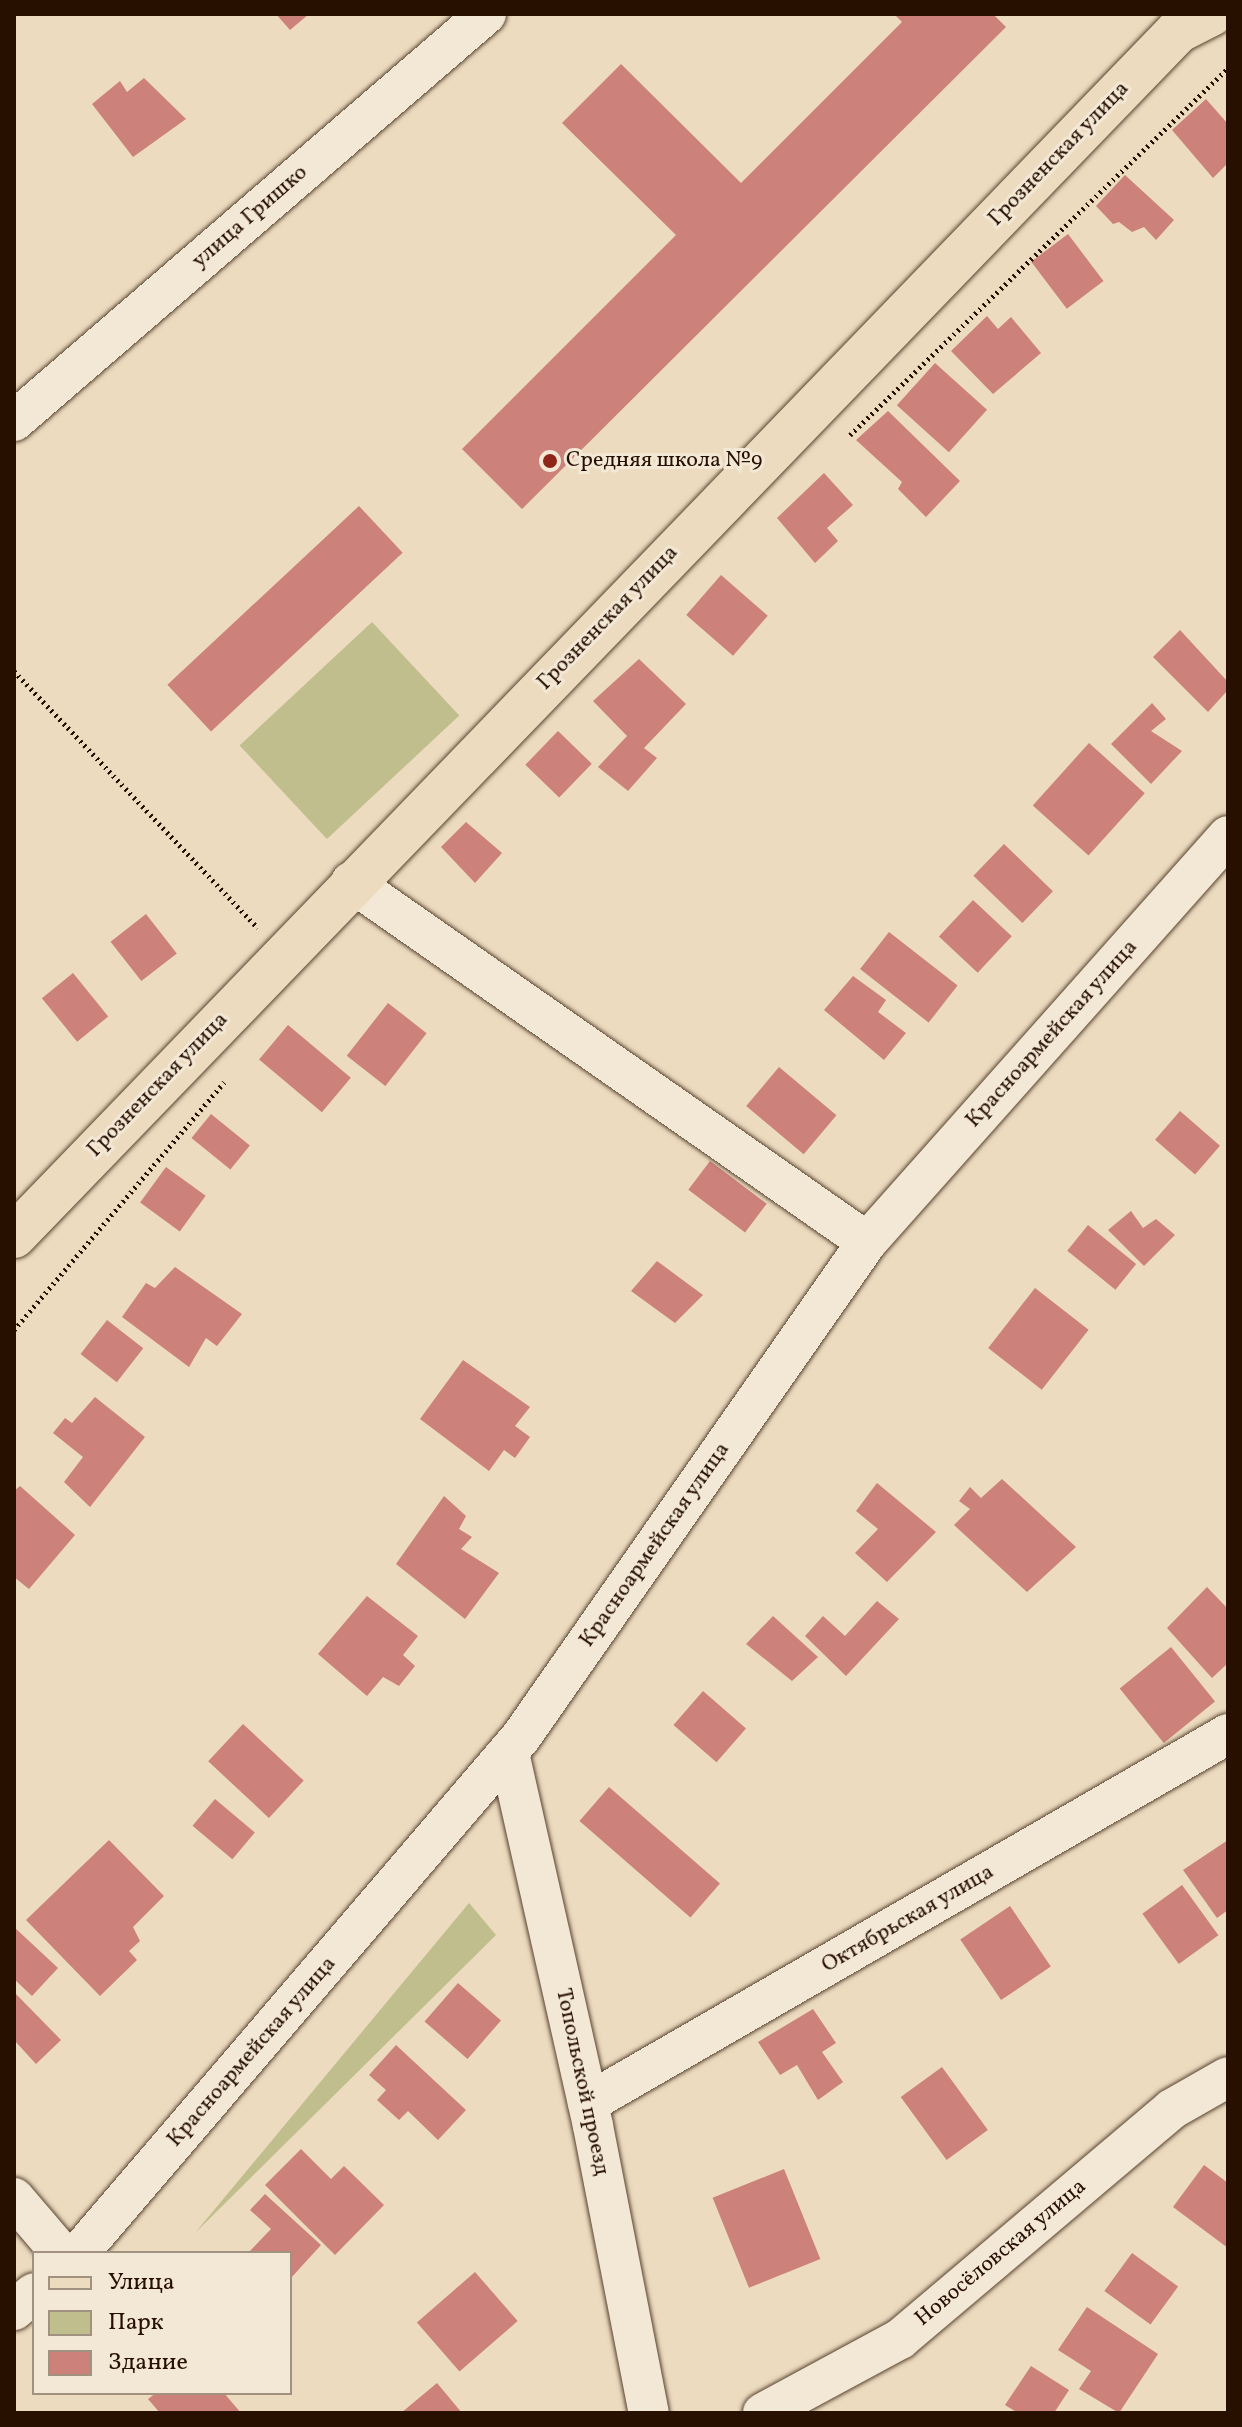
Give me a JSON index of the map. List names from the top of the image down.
{
  "streets": {
    "main road": ["Грозненская улица"],
    "street": [
      "улица Гришко",
      "Красноармейская улица",
      "Октябрьская улица",
      "Топольской проезд",
      "Новосёловская улица"
    ]
  },
  "crossings": [
    ["Красноармейская улица", "Топольской проезд"],
    ["Октябрьская улица", "Топольской проезд"]
  ],
  "places": ["Средняя школа №9"],
  "legend": ["Улица", "Парк", "Здание"]
}
